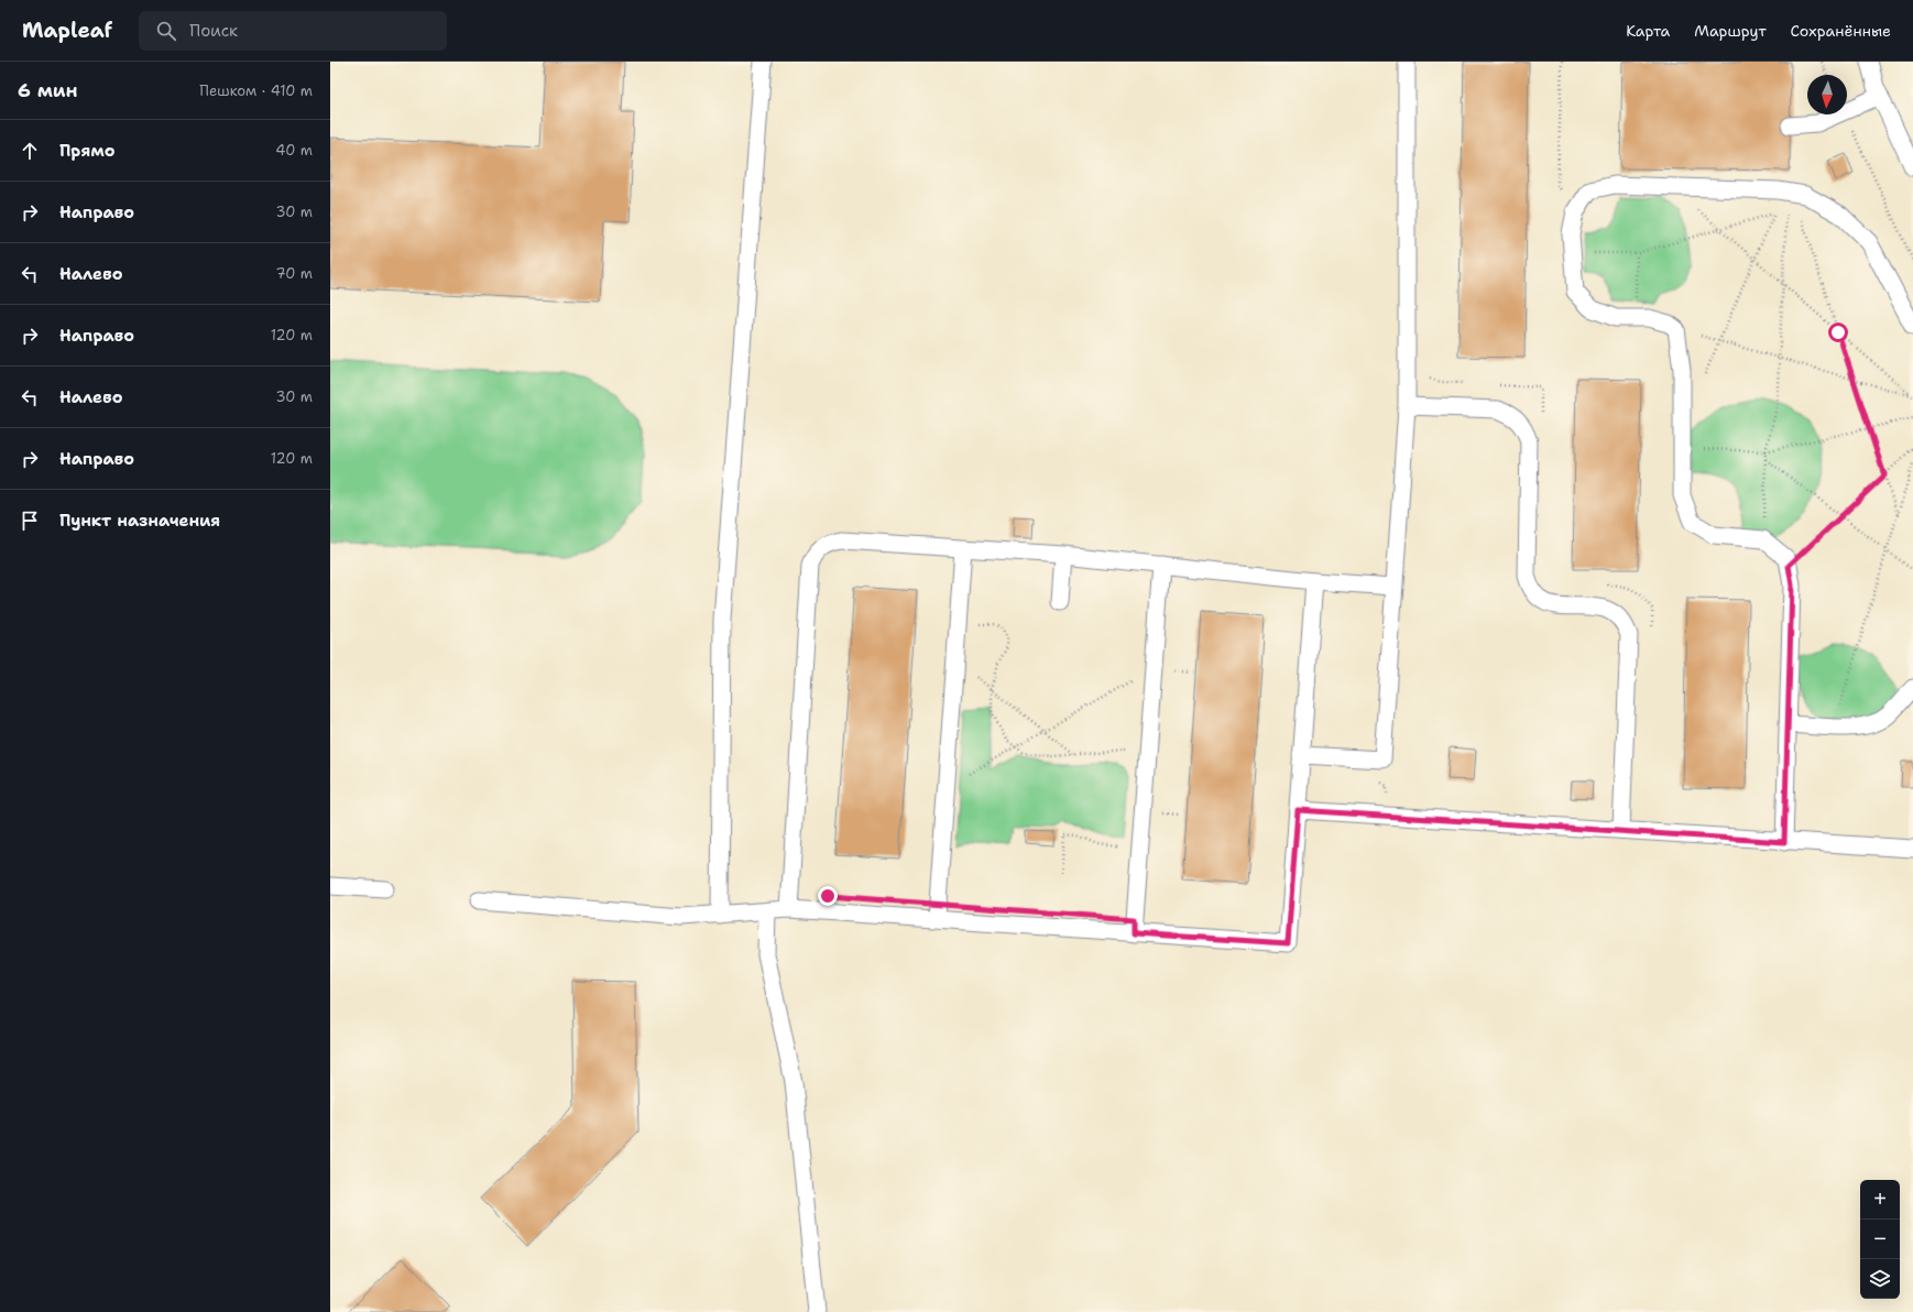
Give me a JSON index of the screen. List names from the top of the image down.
{
  "north": "bottom",
  "page": {
    "header": "Mapleaf",
    "search": "Поиск",
    "nav": ["Карта", "Маршрут", "Сохранённые"],
    "heading": ["6 мин", "Пешком · 410 m"],
    "list": [
      ["Прямо", "40 m"],
      ["Направо", "30 m"],
      ["Налево", "70 m"],
      ["Направо", "120 m"],
      ["Налево", "30 m"],
      ["Направо", "120 m"],
      "Пункт назначения"
    ],
    "map_buttons": ["+", "−"]
  }
}
